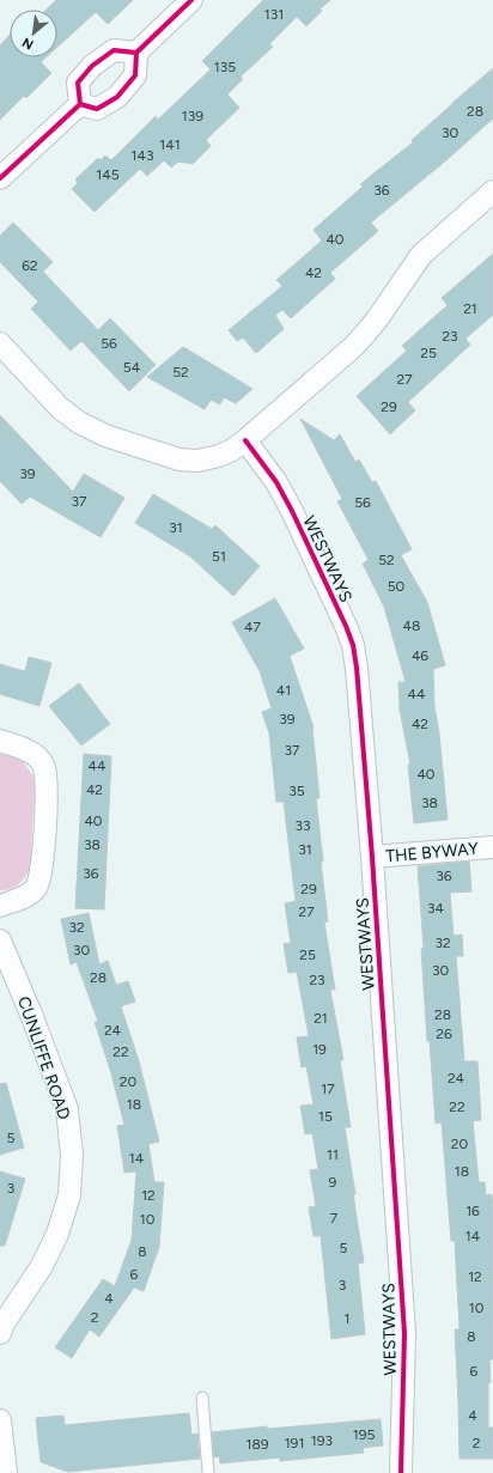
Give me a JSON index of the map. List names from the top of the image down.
{
  "streets": {
    "street": ["WESTWAYS", "THE BYWAY", "CUNLIFFE ROAD"]
  },
  "crossings": [
    ["WESTWAYS", "THE BYWAY"]
  ],
  "house_numbers": [
    "131",
    "135",
    "28",
    "139",
    "30",
    "141",
    "143",
    "145",
    "36",
    "40",
    "62",
    "42",
    "21",
    "23",
    "56",
    "25",
    "54",
    "52",
    "27",
    "29",
    "39",
    "37",
    "56",
    "31",
    "51",
    "52",
    "50",
    "48",
    "47",
    "46",
    "41",
    "44",
    "39",
    "42",
    "37",
    "44",
    "40",
    "42",
    "35",
    "38",
    "40",
    "33",
    "38",
    "31",
    "36",
    "36",
    "29",
    "34",
    "27",
    "32",
    "32",
    "30",
    "25",
    "30",
    "28",
    "23",
    "28",
    "21",
    "24",
    "26",
    "19",
    "22",
    "24",
    "20",
    "17",
    "18",
    "22",
    "15",
    "5",
    "20",
    "11",
    "14",
    "18",
    "9",
    "3",
    "12",
    "16",
    "7",
    "10",
    "14",
    "5",
    "8",
    "6",
    "12",
    "3",
    "4",
    "10",
    "2",
    "1",
    "8",
    "6",
    "4",
    "195",
    "193",
    "191",
    "2",
    "189"
  ],
  "north": "bottom left"
}
